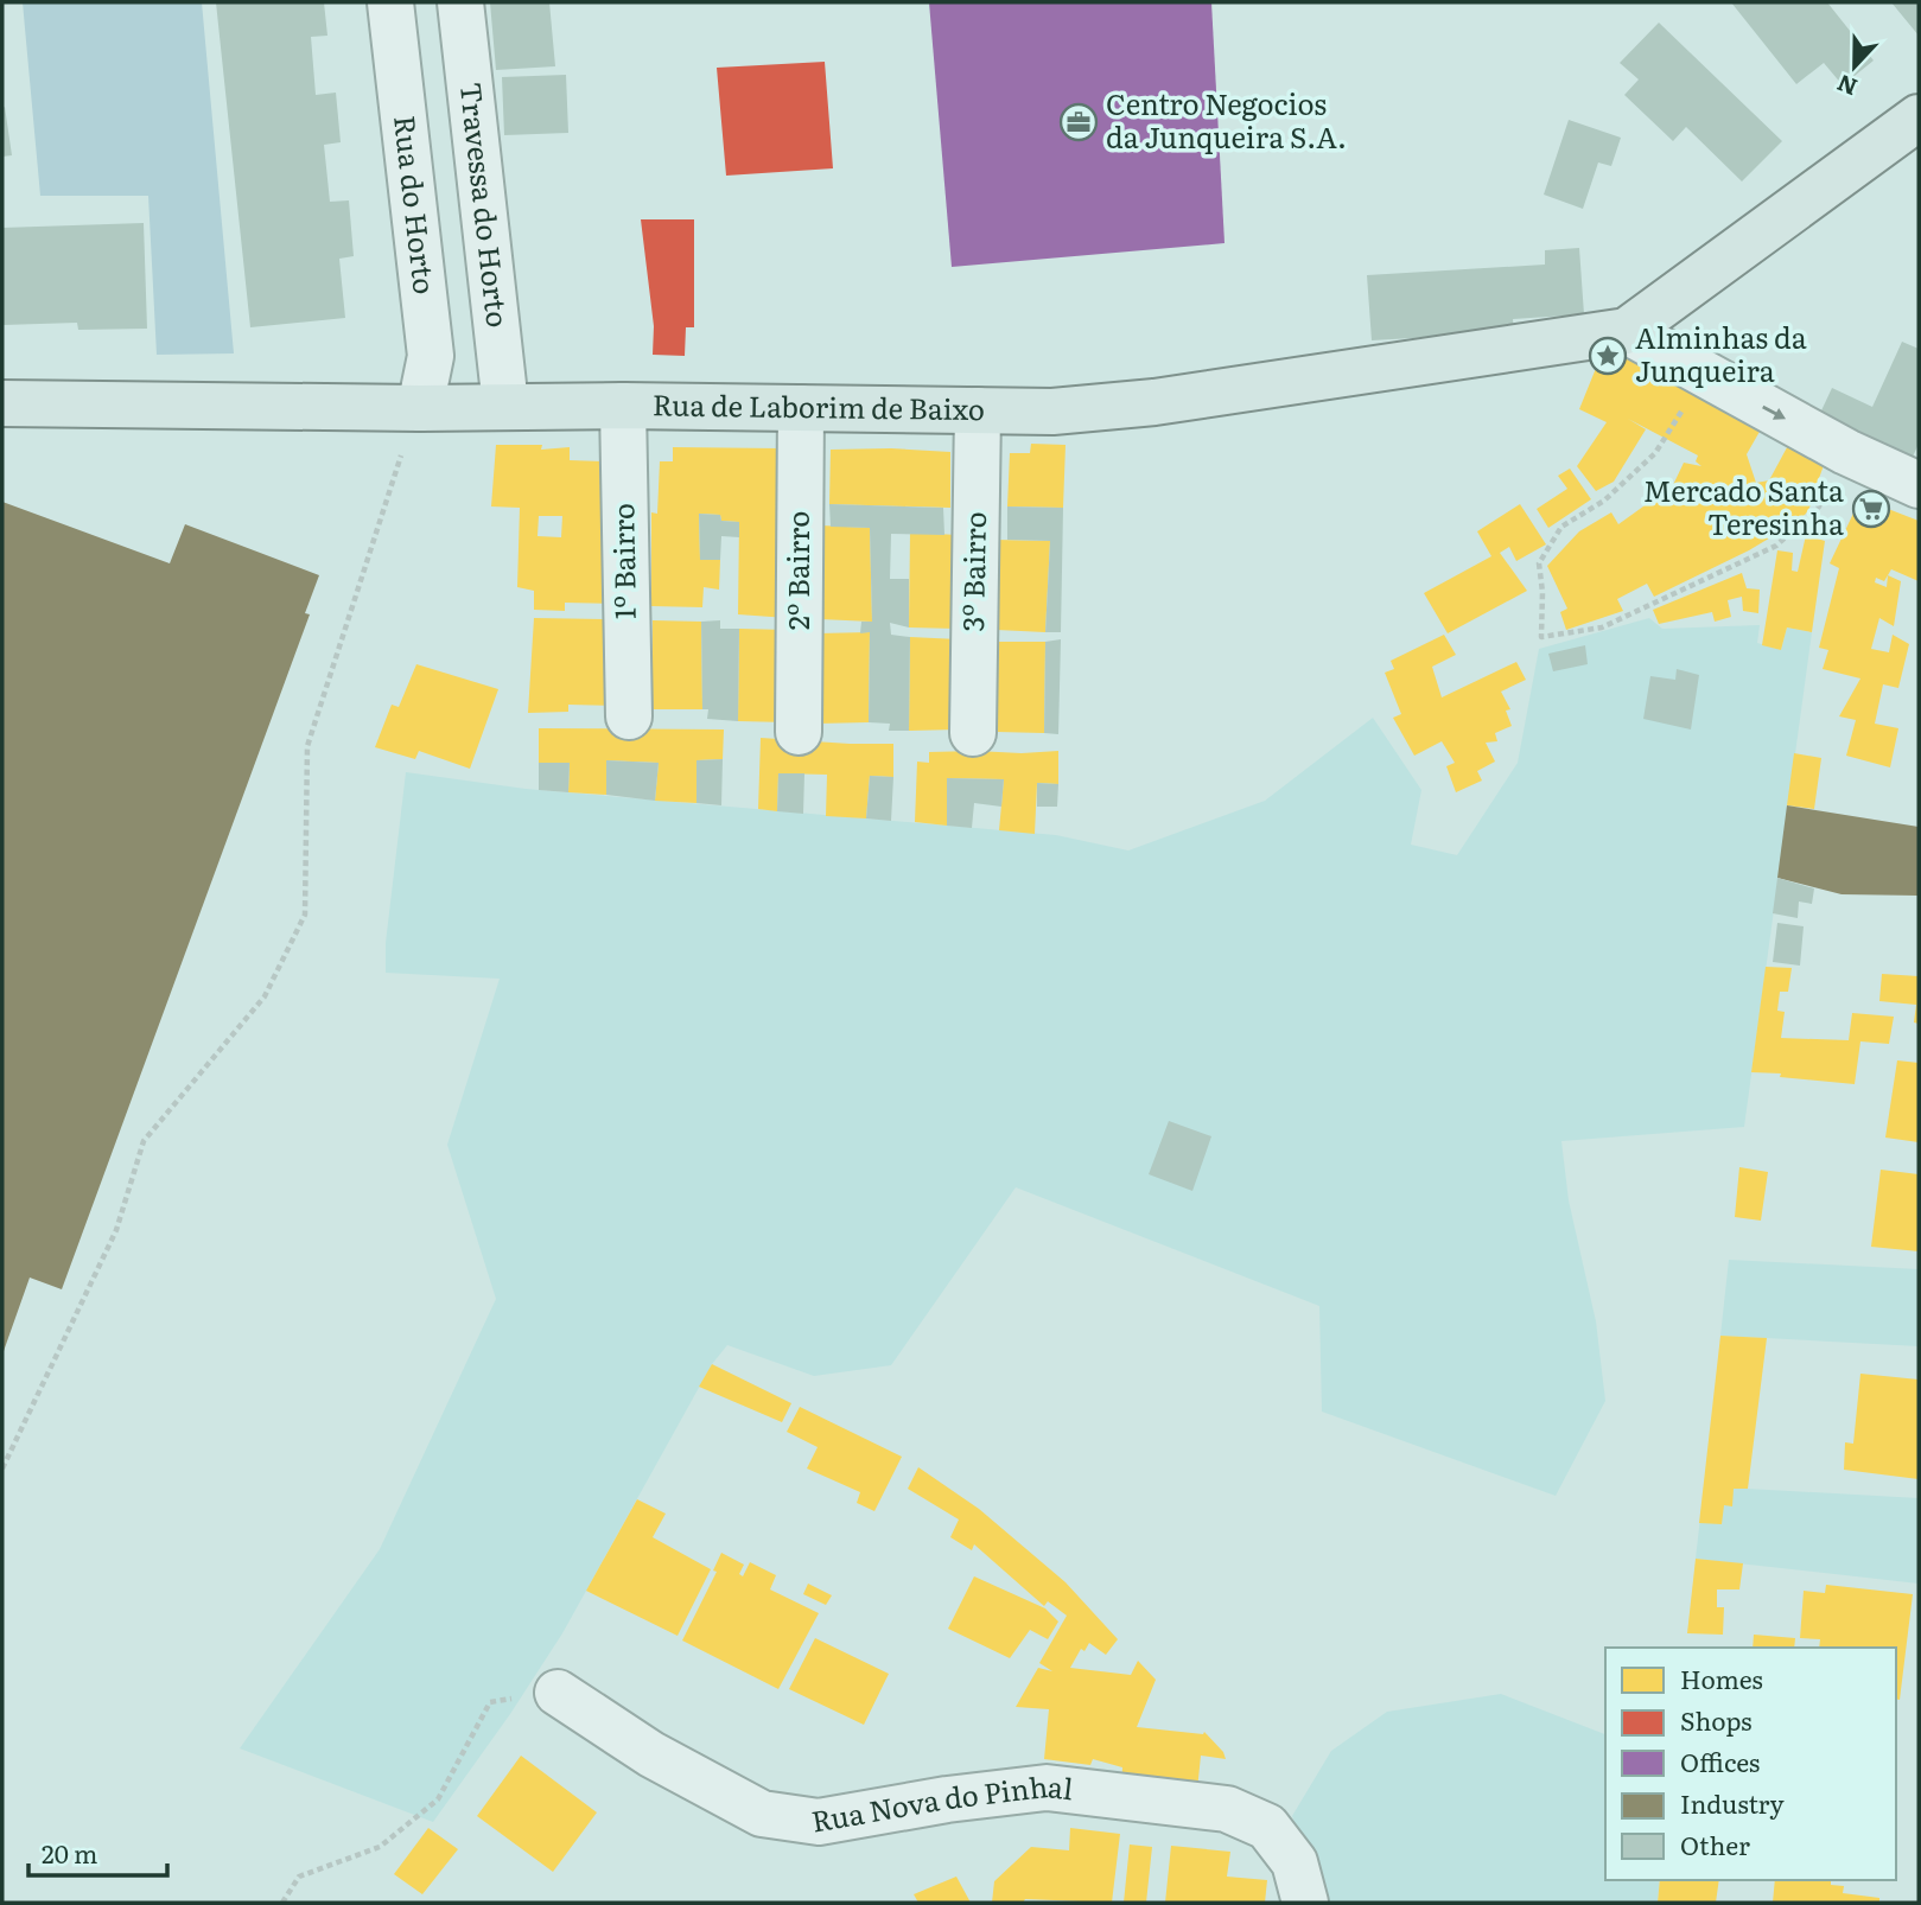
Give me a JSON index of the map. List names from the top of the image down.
{
  "streets": {
    "main road": ["Rua de Laborim de Baixo"],
    "street": [
      "Travessa do Horto",
      "Rua do Horto",
      "1º Bairro",
      "2º Bairro",
      "3º Bairro",
      "Rua Nova do Pinhal"
    ]
  },
  "crossings": [
    ["Travessa do Horto", "Rua de Laborim de Baixo"],
    ["Rua do Horto", "Rua de Laborim de Baixo"],
    ["Rua de Laborim de Baixo", "1º Bairro"],
    ["Rua de Laborim de Baixo", "2º Bairro"],
    ["Rua de Laborim de Baixo", "3º Bairro"]
  ],
  "places": {
    "office": ["Centro Negocios da Junqueira S.A."],
    "place": ["Alminhas da Junqueira"],
    "supermarket": ["Mercado Santa Teresinha"]
  },
  "legend": [
    "Homes",
    "Shops",
    "Offices",
    "Industry",
    "Other"
  ],
  "scale_bar": "20 m",
  "north": "bottom"
}
